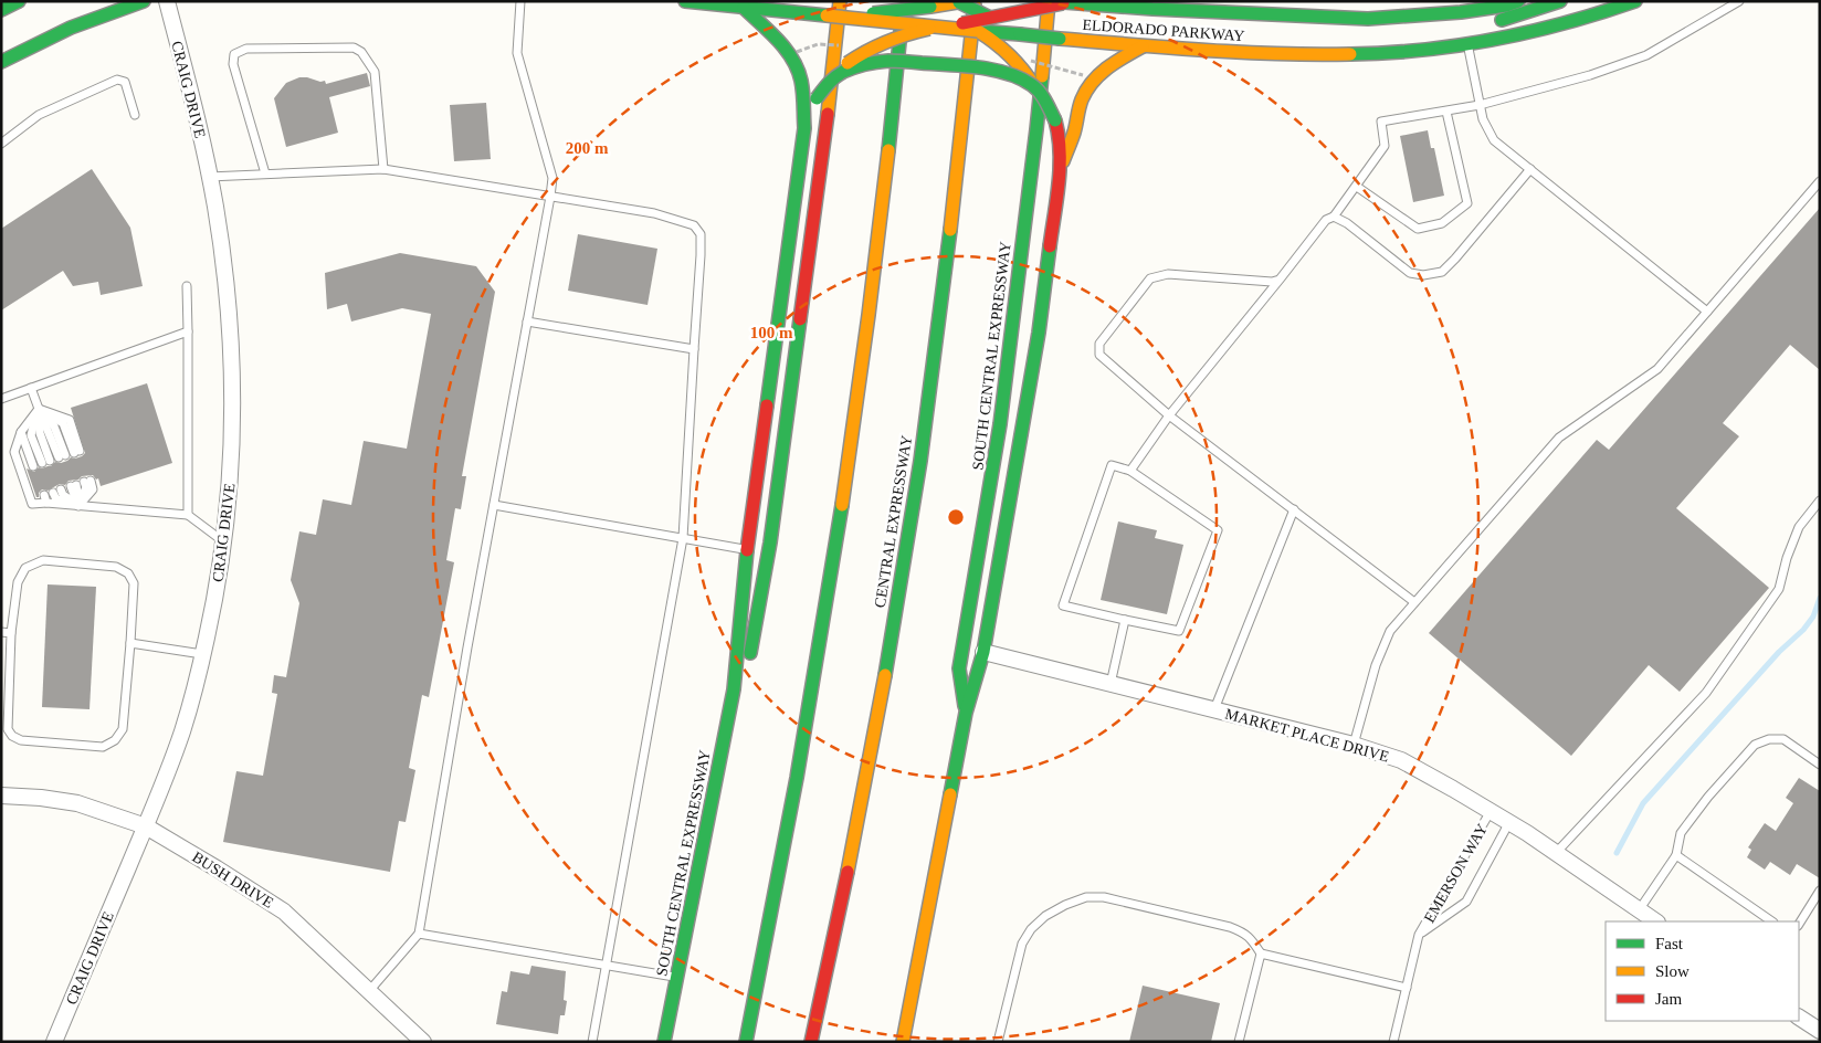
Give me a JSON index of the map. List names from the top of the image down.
{
  "streets": {
    "main road": ["ELDORADO PARKWAY", "SOUTH CENTRAL EXPRESSWAY", "CENTRAL EXPRESSWAY"],
    "street": ["CRAIG DRIVE", "MARKET PLACE DRIVE", "BUSH DRIVE"],
    "lane": ["EMERSON WAY"]
  },
  "crossings": [
    ["ELDORADO PARKWAY", "SOUTH CENTRAL EXPRESSWAY"],
    ["CRAIG DRIVE", "BUSH DRIVE"],
    ["SOUTH CENTRAL EXPRESSWAY", "MARKET PLACE DRIVE"],
    ["MARKET PLACE DRIVE", "EMERSON WAY"]
  ],
  "legend": ["Fast", "Slow", "Jam"],
  "rings": ["200 m", "100 m"]
}
